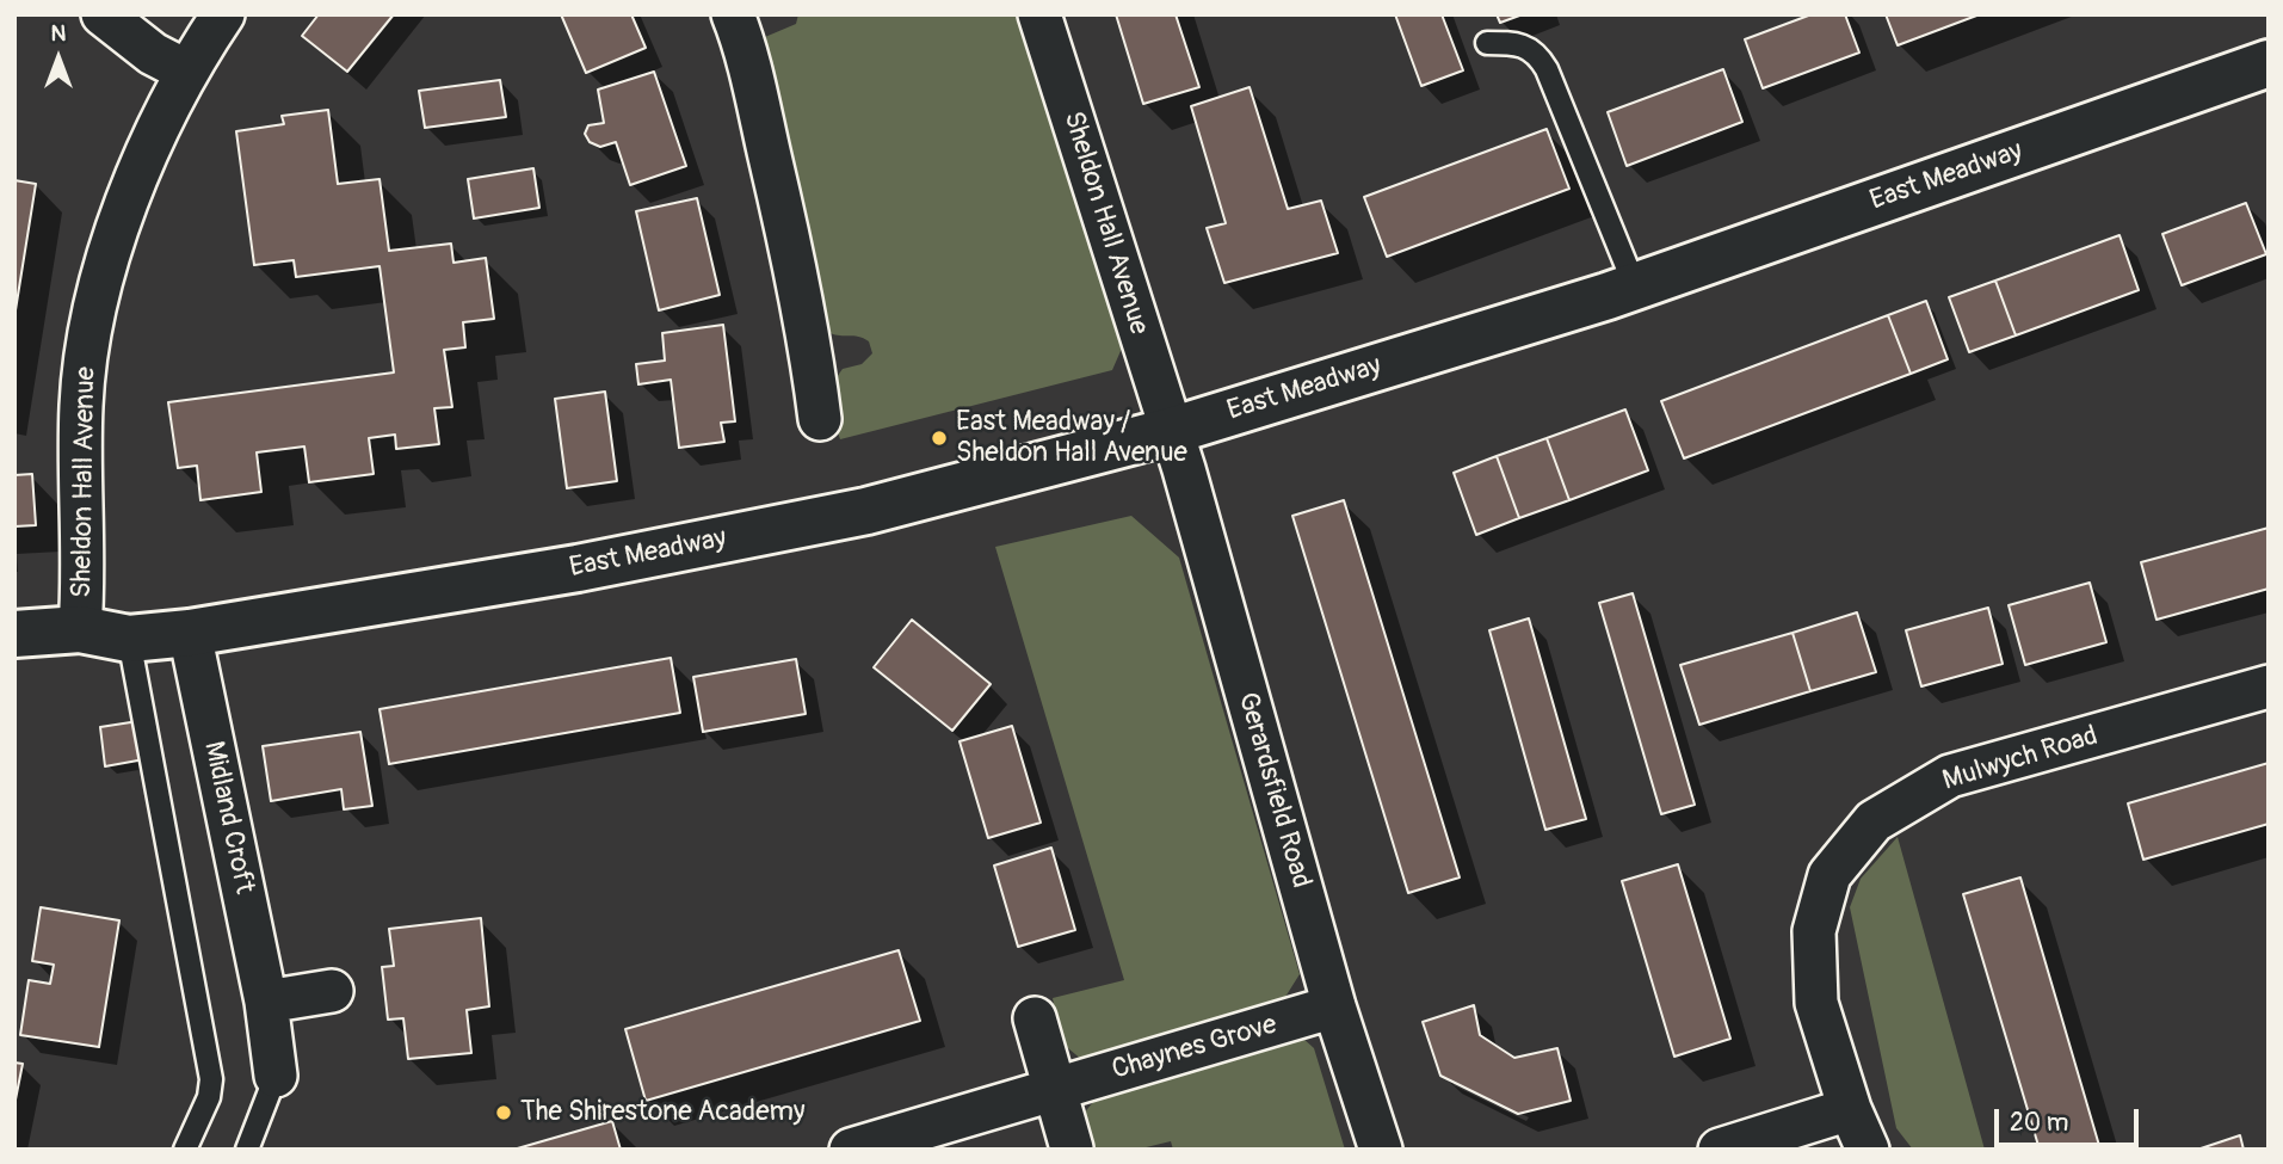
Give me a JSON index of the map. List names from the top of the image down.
{
  "streets": {
    "street": [
      "East Meadway",
      "Sheldon Hall Avenue",
      "Mulwych Road",
      "Gerardsfield Road",
      "Midland Croft",
      "Chaynes Grove"
    ]
  },
  "crossings": [
    ["East Meadway", "Sheldon Hall Avenue"],
    ["East Meadway", "Gerardsfield Road"],
    ["East Meadway", "Midland Croft"],
    ["Sheldon Hall Avenue", "Gerardsfield Road"],
    ["Gerardsfield Road", "Chaynes Grove"]
  ],
  "places": ["East Meadway / Sheldon Hall Avenue", "The Shirestone Academy"],
  "scale_bar": "20 m",
  "north": "top"
}
